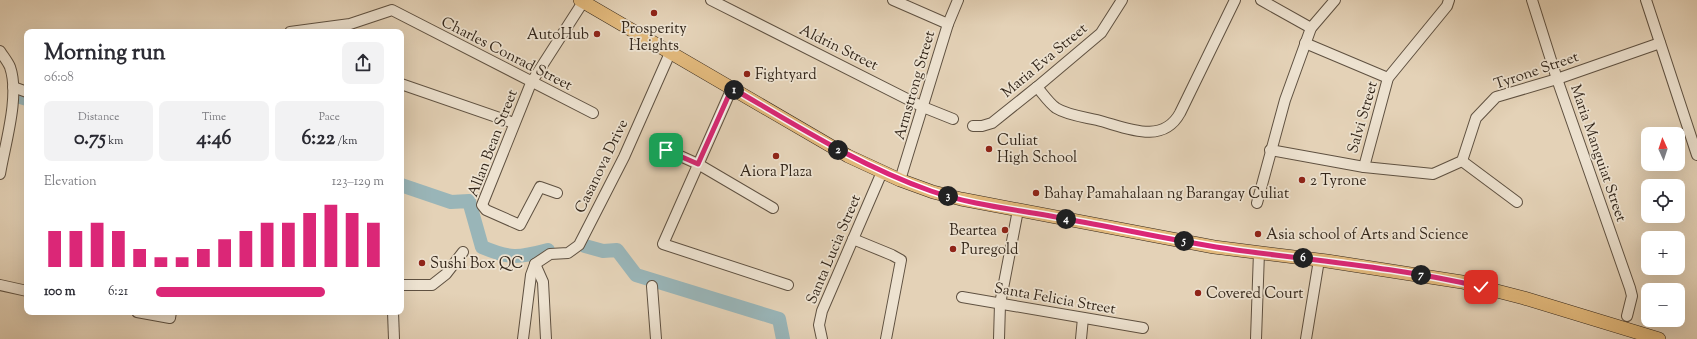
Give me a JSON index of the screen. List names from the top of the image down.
{
  "streets": {
    "street": [
      "Aldrin Street",
      "Charles Conrad Street",
      "Maria Eva Street",
      "Tyrone Street",
      "Armstrong Street",
      "Salvi Street",
      "Allan Bean Street",
      "Maria Manguiat Street",
      "Casanova Drive",
      "Santa Lucia Street",
      "Santa Felicia Street"
    ]
  },
  "crossings": [
    ["Aldrin Street", "Armstrong Street"],
    ["Charles Conrad Street", "Allan Bean Street"],
    ["Tyrone Street", "Maria Manguiat Street"]
  ],
  "places": [
    "Prosperity Heights",
    "AutoHub",
    "Fightyard",
    "Culiat High School",
    "Aiora Plaza",
    "2 Tyrone",
    "Bahay Pamahalaan ng Barangay Culiat",
    "Beartea",
    "Asia school of Arts and Science",
    "Puregold",
    "Sushi Box QC",
    "Covered Court"
  ],
  "north": "top",
  "page": {
    "heading": ["Morning run", "06:08"],
    "pins": [
      "1",
      "2",
      "3",
      "4",
      "5",
      "6",
      "7"
    ],
    "stats": [
      ["Distance", "0.75 km"],
      ["Time", "4:46"],
      ["Pace", "6:22 /km"]
    ],
    "map_buttons": ["+", "−"],
    "chart": ["Elevation", "123–129 m"],
    "list": [
      {
        "name": "100 m",
        "note": "6:21"
      }
    ]
  }
}
